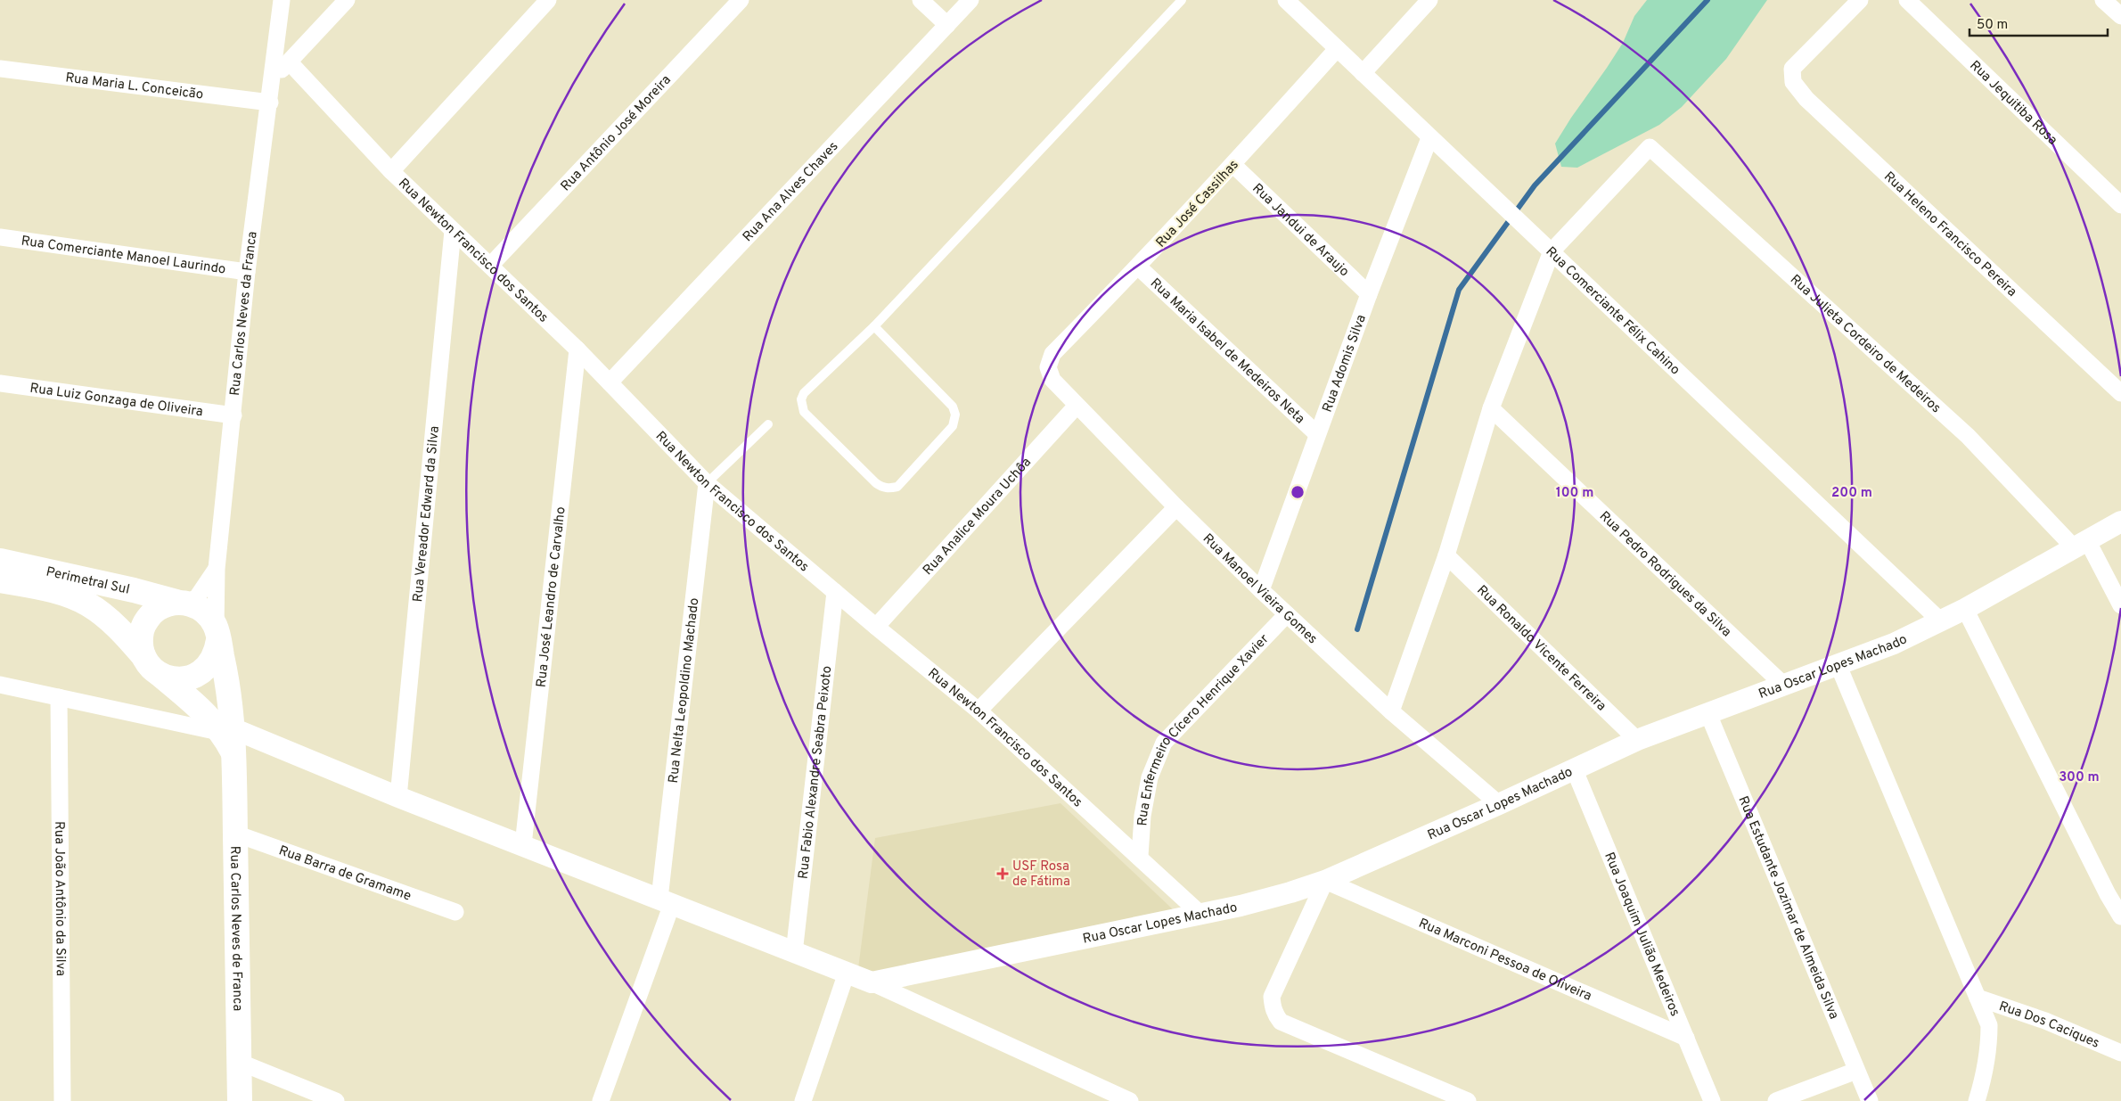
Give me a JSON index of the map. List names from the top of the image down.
{
  "streets": {
    "main road": ["Rua Carlos Neves da Franca", "Perimetral Sul", "Rua Carlos Neves de Franca"],
    "street": [
      "Rua Maria L. Conceicão",
      "Rua Jequitiba Rosa",
      "Rua Antônio José Moreira",
      "Rua Ana Alves Chaves",
      "Rua José Cassilhas",
      "Rua Jandui de Araujo",
      "Rua Heleno Francisco Pereira",
      "Rua Newton Francisco dos Santos",
      "Rua Comerciante Manoel Laurindo",
      "Rua Comerciante Félix Cahino",
      "Rua Julieta Cordeiro de Medeiros",
      "Rua Maria Isabel de Medeiros Neta",
      "Rua Adomis Silva",
      "Rua Luiz Gonzaga de Oliveira",
      "Rua Vereador Edward da Silva",
      "Rua Analice Moura Uchôa",
      "Rua Pedro Rodrigues da Silva",
      "Rua Manoel Vieira Gomes",
      "Rua José Leandro de Carvalho",
      "Rua Ronaldo Vicente Ferreira",
      "Rua Oscar Lopes Machado",
      "Rua Nelta Leopoldino Machado",
      "Rua Enfermeiro Cícero Henrique Xavier",
      "Rua Fabio Alexandre Seabra Peixoto",
      "Rua Barra de Gramame",
      "Rua João Antônio da Silva",
      "Rua Estudante Jozimar de Almeida Silva",
      "Rua Joaquim Julião Medeiros",
      "Rua Marconi Pessoa de Oliveira",
      "Rua Dos Caciques"
    ]
  },
  "crossings": [
    ["Rua Maria L. Conceicão", "Rua Carlos Neves da Franca"],
    ["Rua Antônio José Moreira", "Rua Newton Francisco dos Santos"],
    ["Rua Ana Alves Chaves", "Rua Newton Francisco dos Santos"],
    ["Rua José Cassilhas", "Rua Jandui de Araujo"],
    ["Rua José Cassilhas", "Rua Comerciante Félix Cahino"],
    ["Rua José Cassilhas", "Rua Maria Isabel de Medeiros Neta"],
    ["Rua José Cassilhas", "Rua Manoel Vieira Gomes"],
    ["Rua Jandui de Araujo", "Rua Adomis Silva"],
    ["Rua Newton Francisco dos Santos", "Rua Vereador Edward da Silva"],
    ["Rua Newton Francisco dos Santos", "Rua Analice Moura Uchôa"],
    ["Rua Newton Francisco dos Santos", "Rua José Leandro de Carvalho"],
    ["Rua Newton Francisco dos Santos", "Rua Oscar Lopes Machado"],
    ["Rua Newton Francisco dos Santos", "Rua Nelta Leopoldino Machado"],
    ["Rua Newton Francisco dos Santos", "Rua Enfermeiro Cícero Henrique Xavier"],
    ["Rua Newton Francisco dos Santos", "Rua Fabio Alexandre Seabra Peixoto"],
    ["Rua Comerciante Manoel Laurindo", "Rua Carlos Neves da Franca"],
    ["Rua Comerciante Félix Cahino", "Rua Julieta Cordeiro de Medeiros"],
    ["Rua Comerciante Félix Cahino", "Rua Adomis Silva"],
    ["Rua Comerciante Félix Cahino", "Rua Oscar Lopes Machado"],
    ["Rua Carlos Neves da Franca", "Rua Luiz Gonzaga de Oliveira"],
    ["Rua Carlos Neves da Franca", "Perimetral Sul"],
    ["Rua Carlos Neves da Franca", "Rua Carlos Neves de Franca"],
    ["Rua Julieta Cordeiro de Medeiros", "Rua Oscar Lopes Machado"],
    ["Rua Maria Isabel de Medeiros Neta", "Rua Adomis Silva"],
    ["Rua Adomis Silva", "Rua Manoel Vieira Gomes"],
    ["Rua Analice Moura Uchôa", "Rua Manoel Vieira Gomes"],
    ["Rua Pedro Rodrigues da Silva", "Rua Oscar Lopes Machado"],
    ["Rua Manoel Vieira Gomes", "Rua Oscar Lopes Machado"],
    ["Rua Manoel Vieira Gomes", "Rua Enfermeiro Cícero Henrique Xavier"],
    ["Rua Ronaldo Vicente Ferreira", "Rua Oscar Lopes Machado"],
    ["Rua Oscar Lopes Machado", "Rua Estudante Jozimar de Almeida Silva"],
    ["Rua Oscar Lopes Machado", "Rua Joaquim Julião Medeiros"],
    ["Rua Oscar Lopes Machado", "Rua Marconi Pessoa de Oliveira"],
    ["Rua Barra de Gramame", "Rua Carlos Neves de Franca"],
    ["Rua Joaquim Julião Medeiros", "Rua Marconi Pessoa de Oliveira"]
  ],
  "places": {
    "health": ["USF Rosa de Fátima"]
  },
  "scale_bar": "50 m",
  "rings": ["100 m", "200 m", "300 m"]
}
